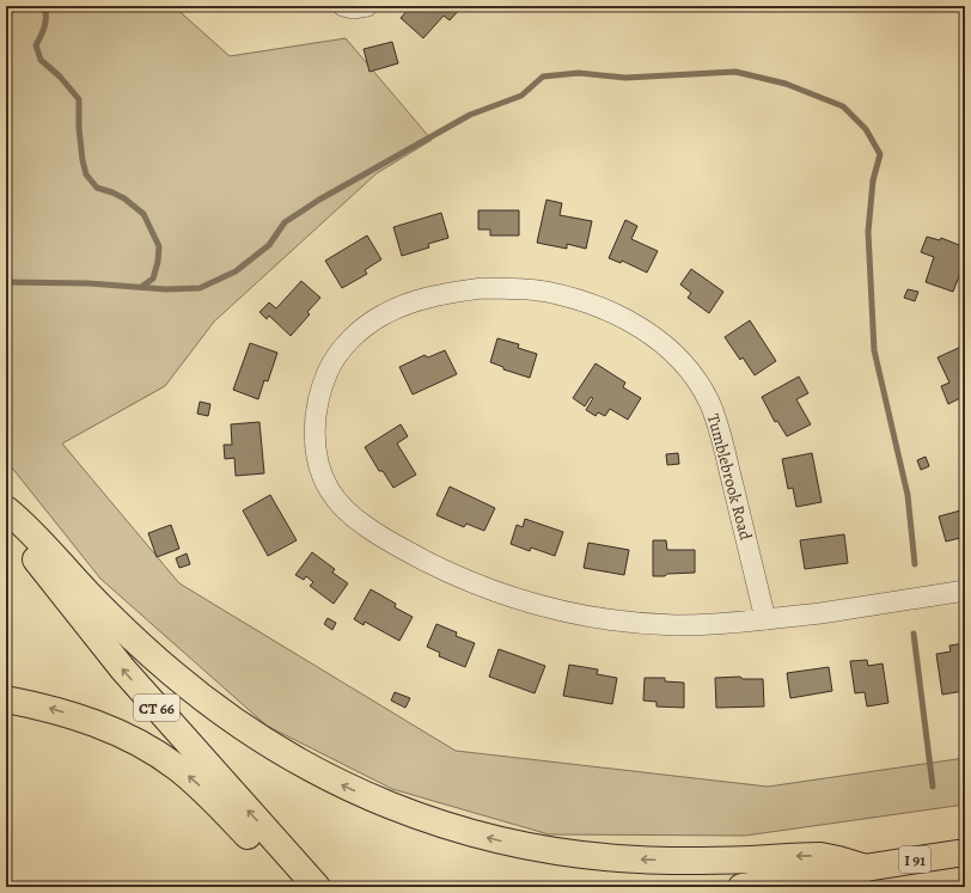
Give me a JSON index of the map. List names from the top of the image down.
{
  "streets": {
    "highway": ["CT 66", "I 91"],
    "street": ["Tumblebrook Road"]
  }
}
